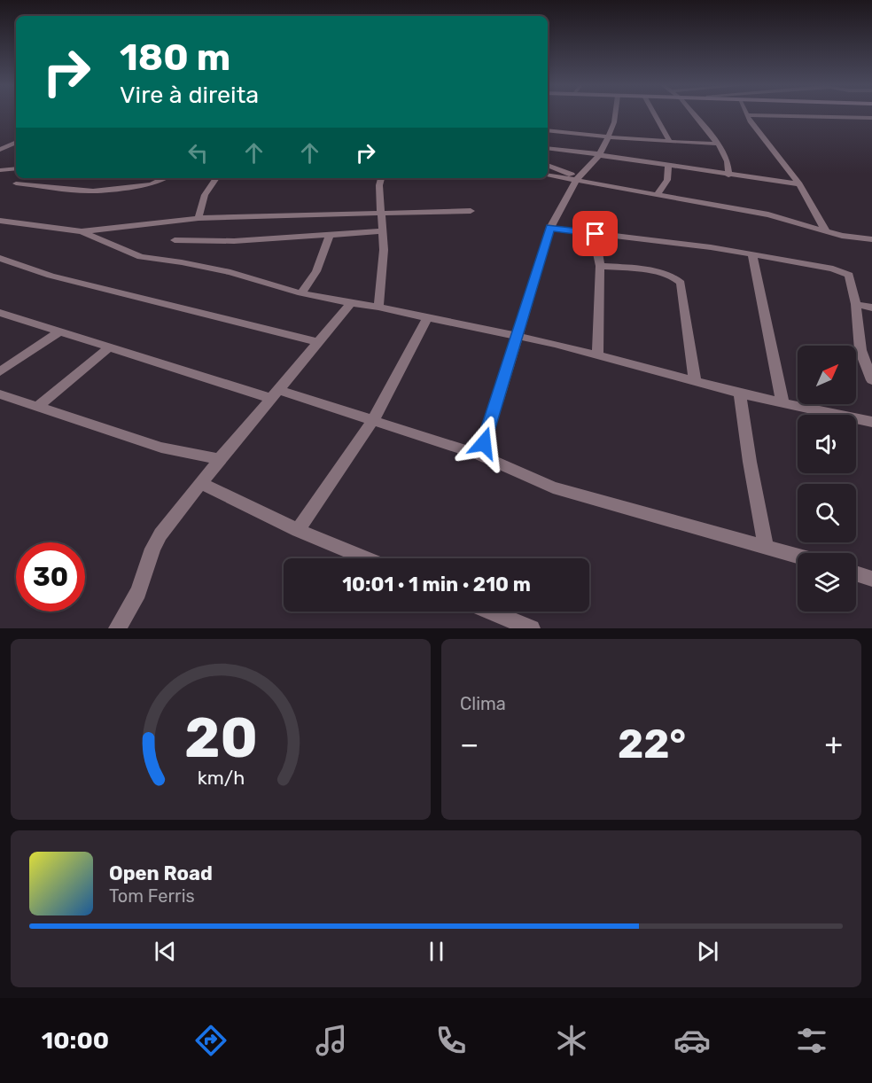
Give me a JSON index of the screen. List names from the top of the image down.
{
  "north": "top right",
  "page": {
    "turn": ["180 m", "Vire à direita"],
    "limit": "30",
    "trip": "10:01 · 1 min · 210 m",
    "tile": "Clima",
    "heat": ["−", "22°", "+"],
    "song": ["Open Road", "Tom Ferris"],
    "tabs": "10:00",
    "gauge": ["20", "km/h"]
  }
}
